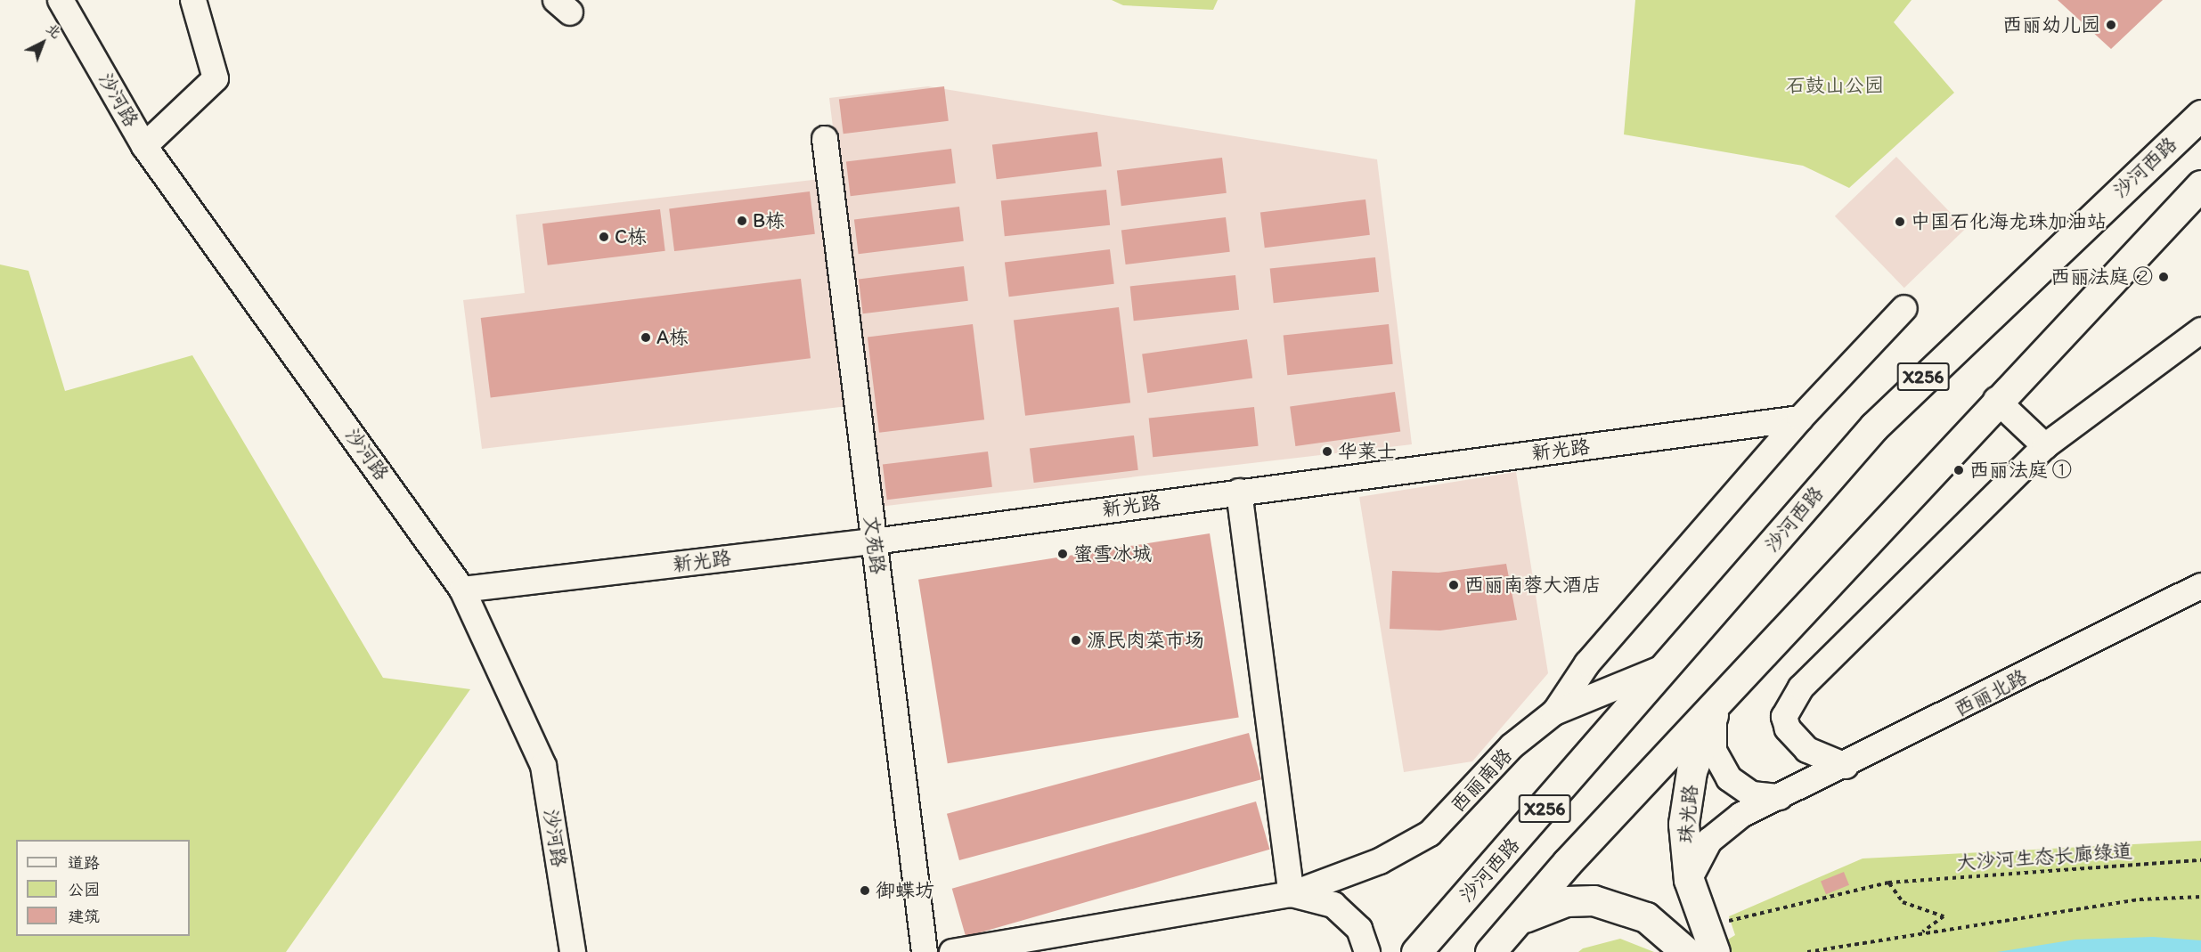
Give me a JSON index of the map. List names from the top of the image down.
{
  "streets": {
    "main road": ["沙河西路", "X256", "珠光路"],
    "street": [
      "沙河路",
      "新光路",
      "文苑路",
      "西丽北路",
      "西丽南路"
    ],
    "path": ["大沙河生态长廊绿道"]
  },
  "crossings": [
    ["沙河路", "新光路"],
    ["沙河西路", "西丽南路"],
    ["X256", "珠光路"],
    ["新光路", "文苑路"],
    ["西丽北路", "珠光路"],
    ["珠光路", "大沙河生态长廊绿道"]
  ],
  "parks": ["石鼓山公园"],
  "places": [
    "西丽幼儿园",
    "B栋",
    "中国石化海龙珠加油站",
    "C栋",
    "西丽法庭 ②",
    "A栋",
    "华莱士",
    "西丽法庭 ①",
    "蜜雪冰城",
    "西丽南蓉大酒店",
    "源民肉菜市场",
    "御蝶坊"
  ],
  "legend": ["道路", "公园", "建筑"],
  "north": "top right"
}
